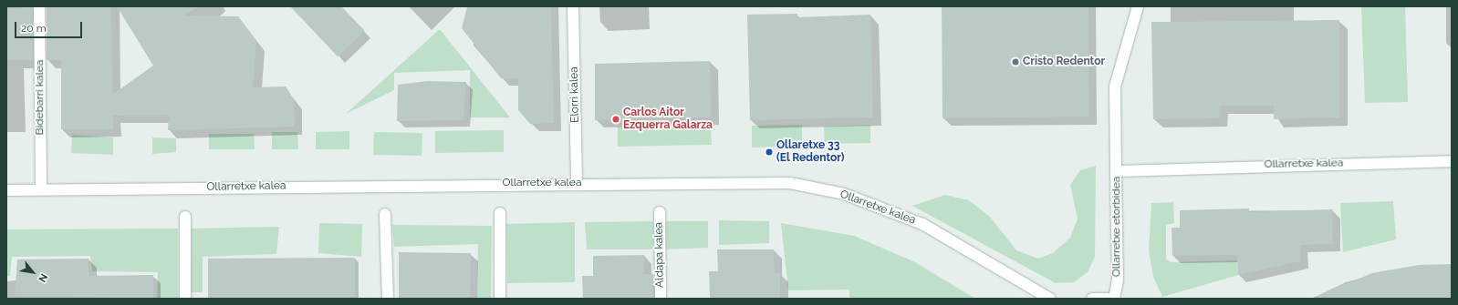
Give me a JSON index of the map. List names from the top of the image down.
{
  "streets": {
    "street": [
      "Elorri kalea",
      "Bidebarri kalea",
      "Ollarretxe kalea",
      "Ollarretxe etorbidea",
      "Aldapa kalea"
    ]
  },
  "crossings": [
    ["Elorri kalea", "Ollarretxe kalea"],
    ["Bidebarri kalea", "Ollarretxe kalea"],
    ["Ollarretxe kalea", "Ollarretxe etorbidea"]
  ],
  "places": ["Cristo Redentor", "Carlos Aitor Ezquerra Galarza", "Ollaretxe 33 (El Redentor)"],
  "scale_bar": "20 m",
  "north": "bottom right"
}
